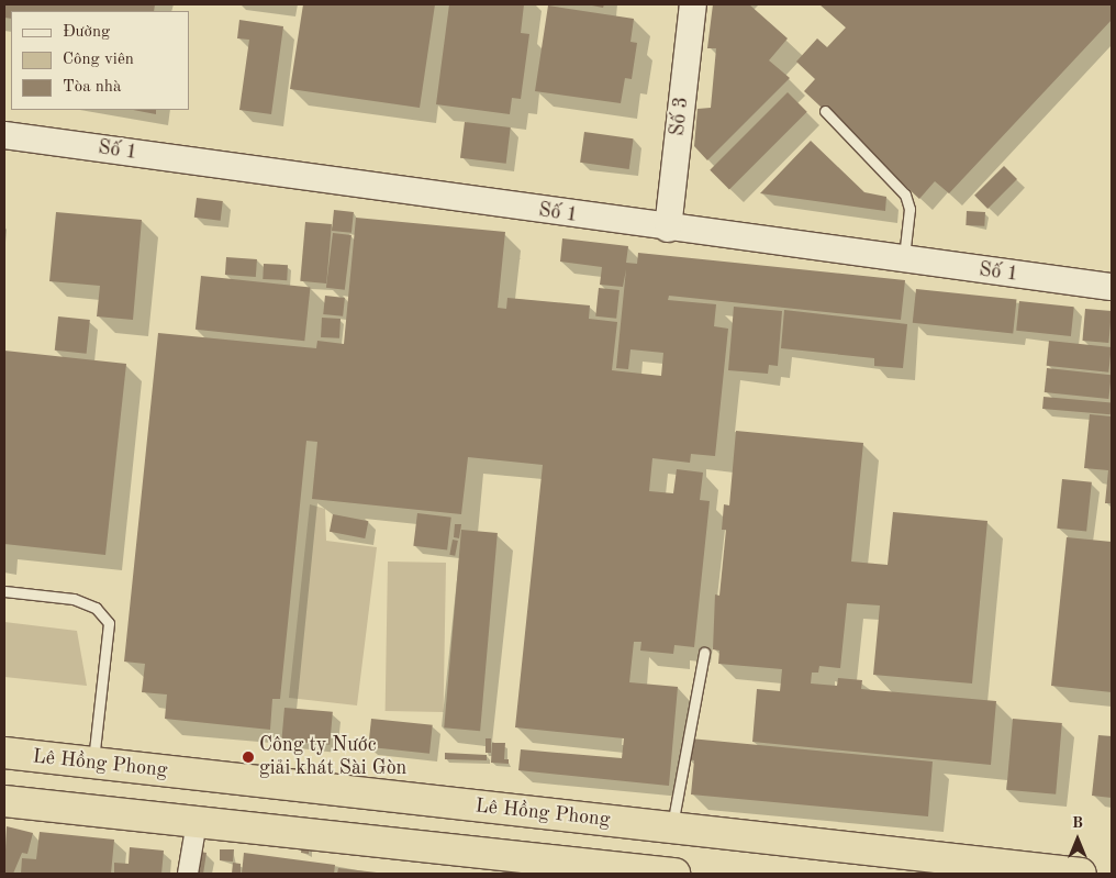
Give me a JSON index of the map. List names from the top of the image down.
{
  "streets": {
    "highway": ["Lê Hồng Phong"],
    "street": ["Số 3", "Số 1"]
  },
  "crossings": [
    ["Số 3", "Số 1"]
  ],
  "places": ["Công ty Nước giải khát Sài Gòn"],
  "legend": ["Đường", "Công viên", "Tòa nhà"],
  "north": "top"
}
